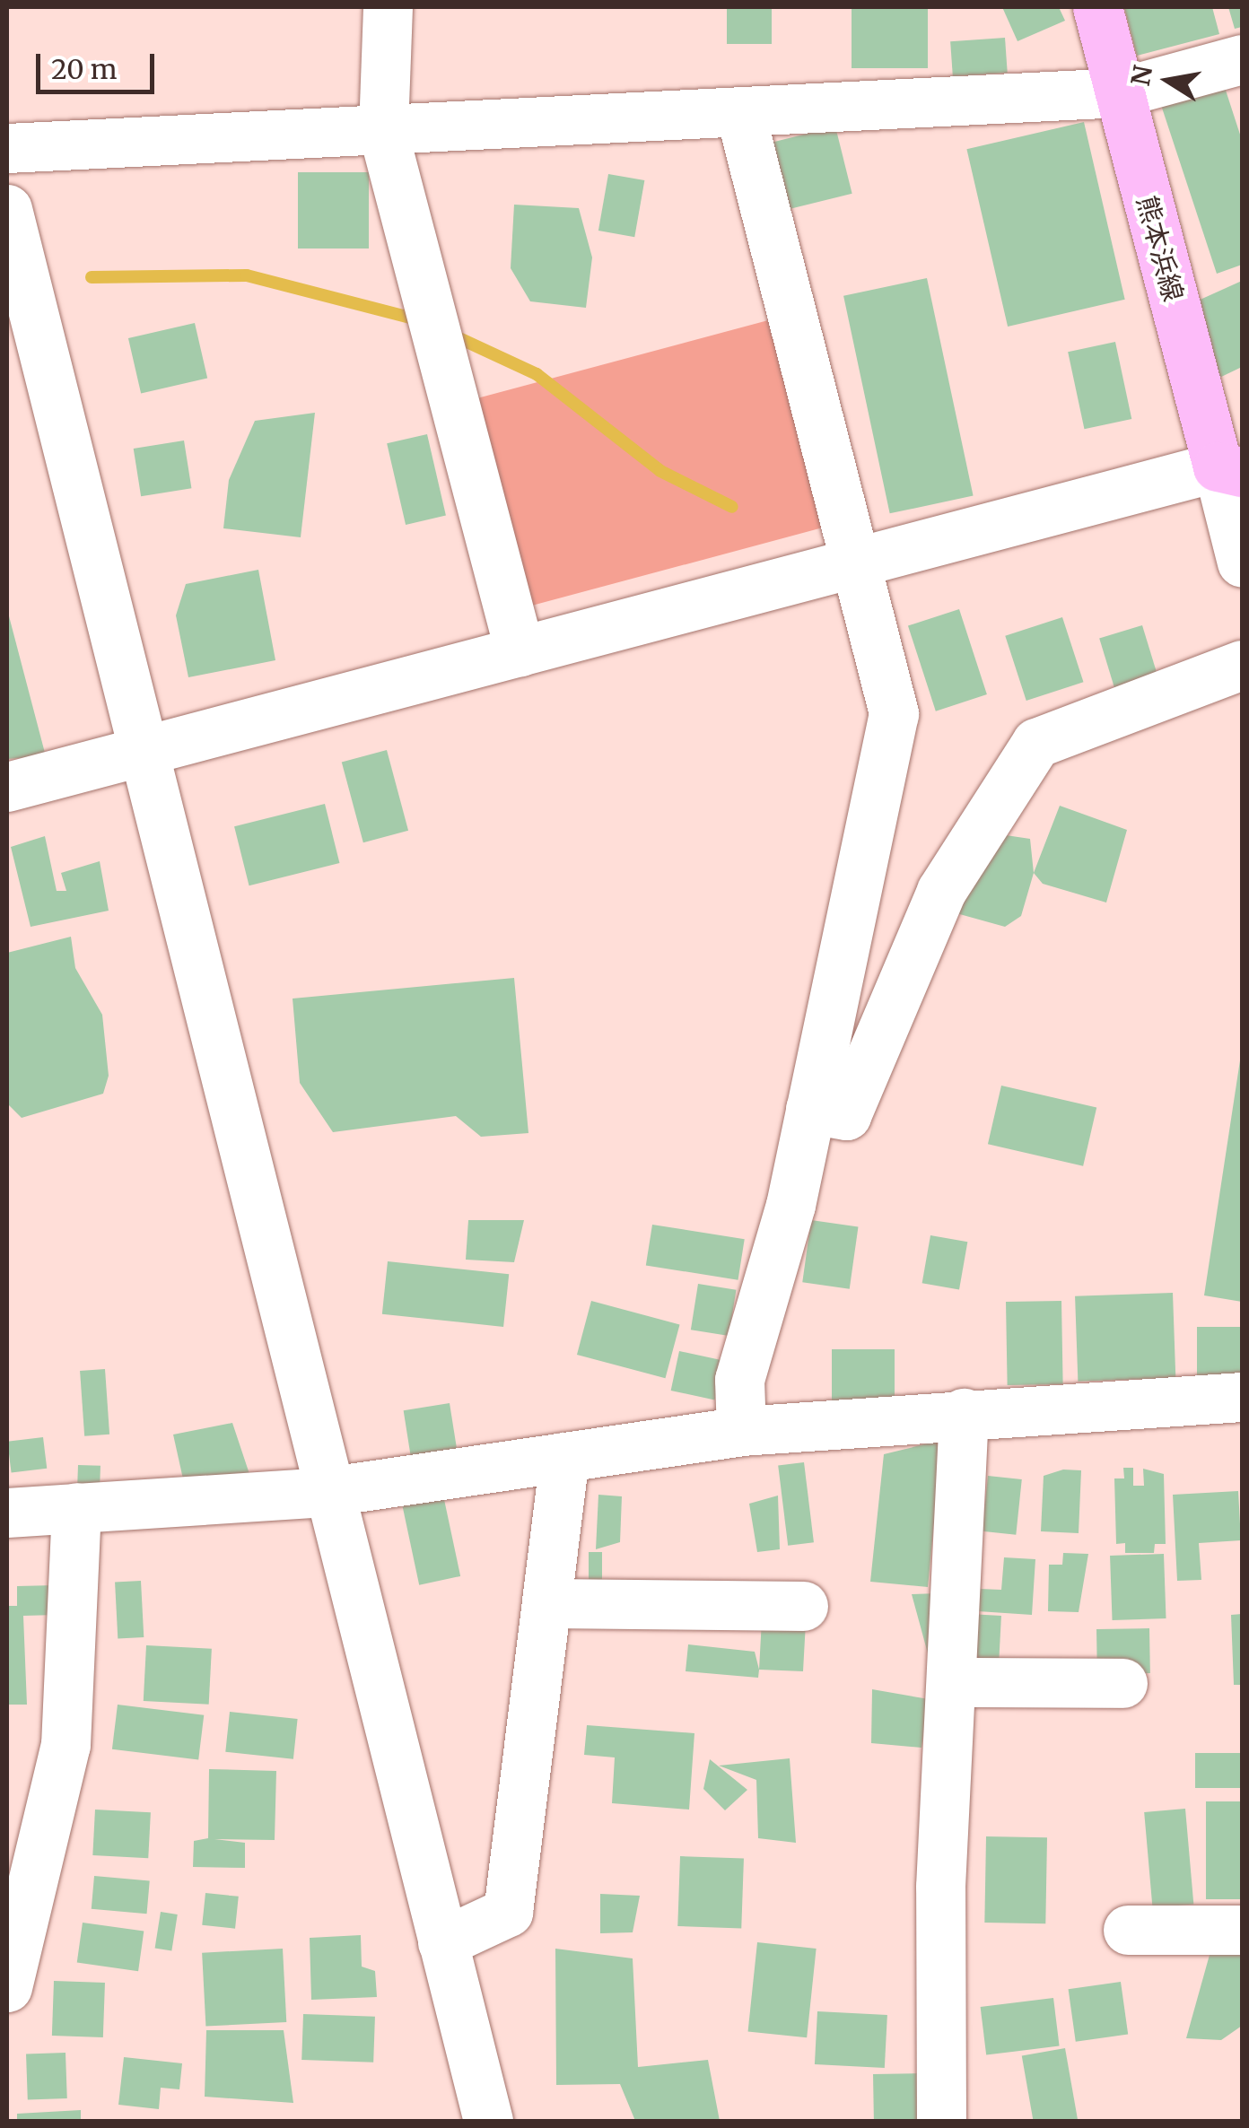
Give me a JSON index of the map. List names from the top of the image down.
{
  "streets": {
    "main road": ["熊本浜線"]
  },
  "scale_bar": "20 m",
  "north": "left"
}
